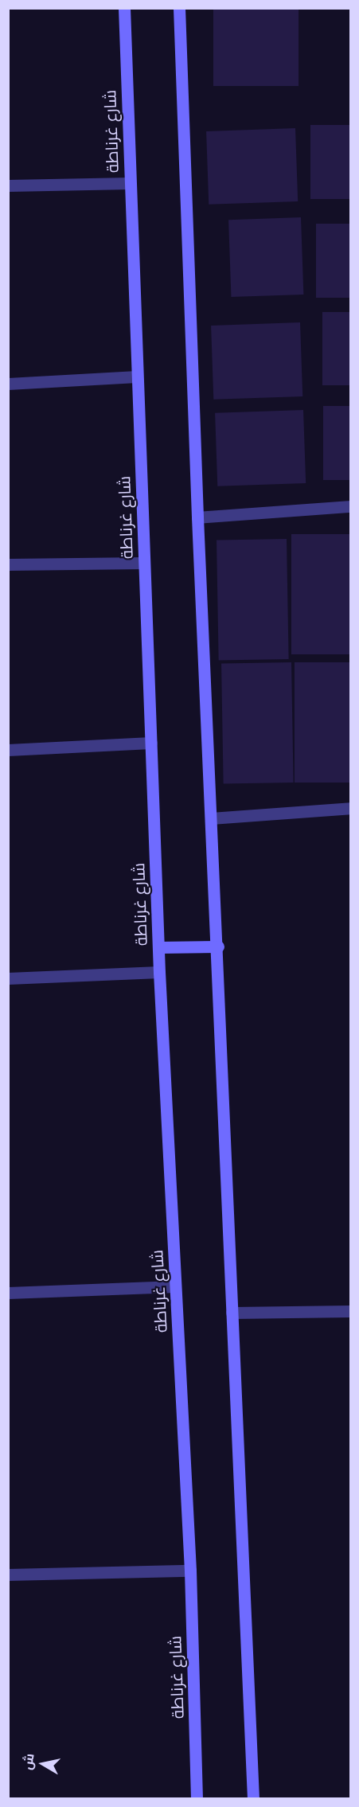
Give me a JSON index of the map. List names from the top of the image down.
{
  "streets": {
    "street": ["شارع غرناطة"]
  },
  "north": "left"
}
